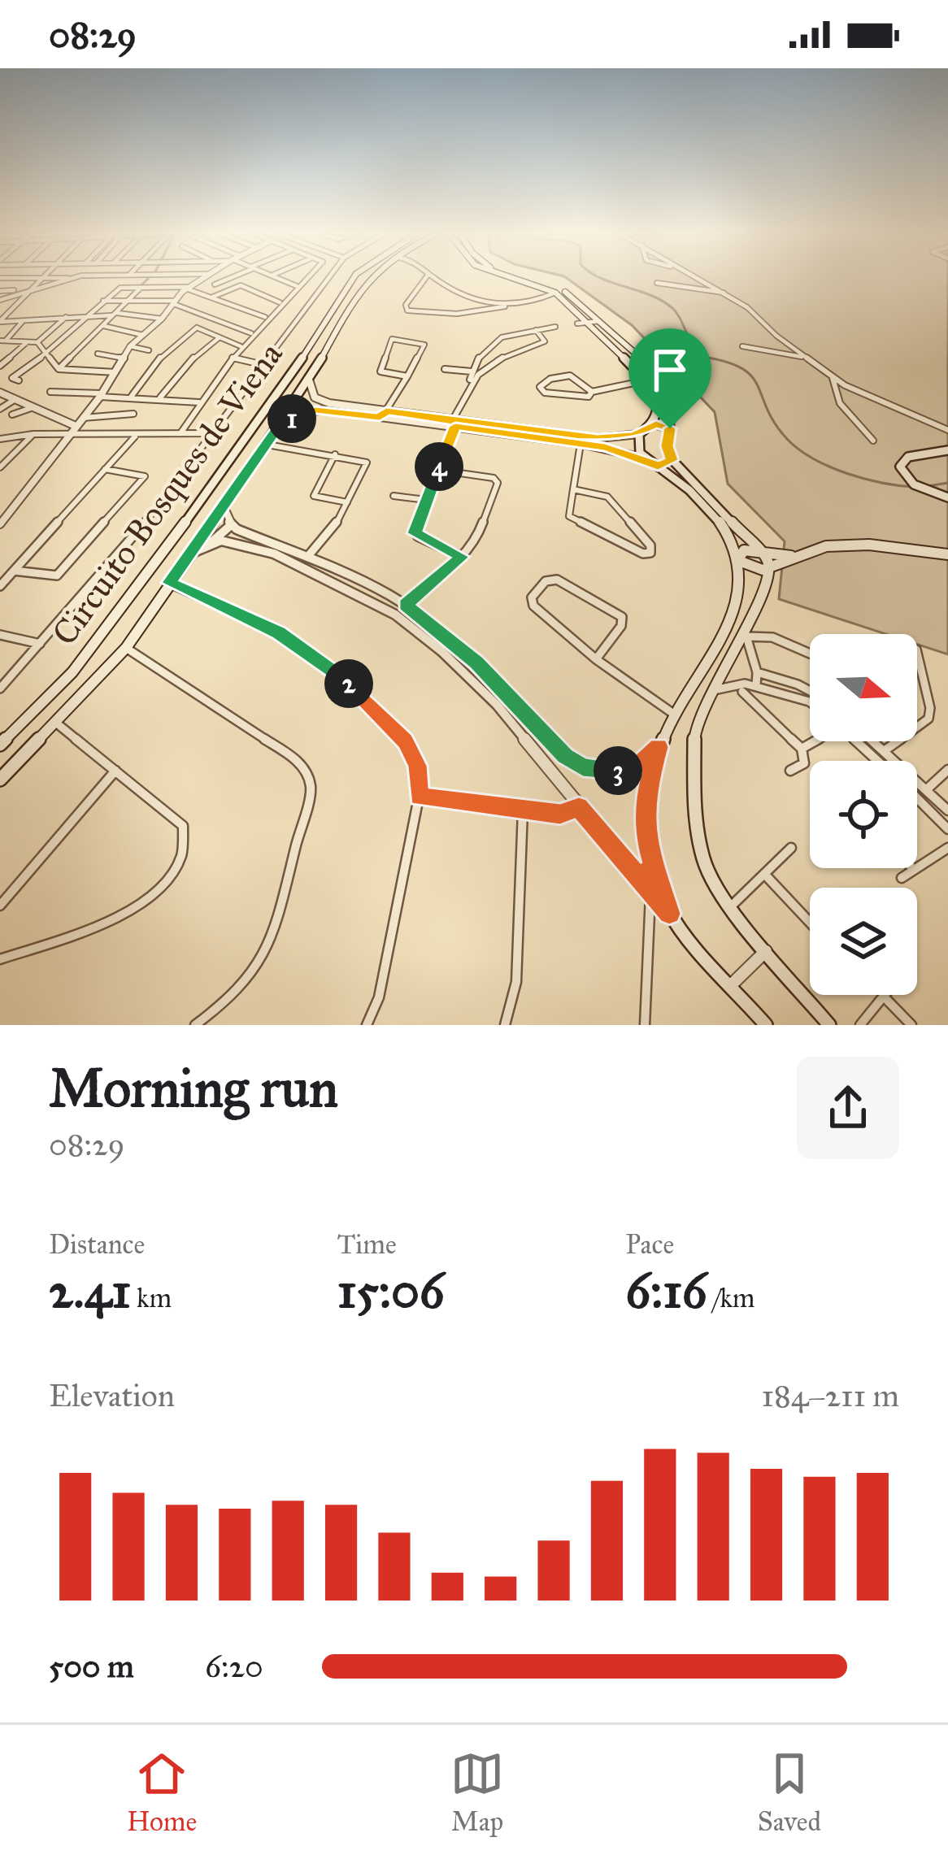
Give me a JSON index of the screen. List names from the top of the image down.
{
  "streets": {
    "main road": ["Circuito Bosques de Viena"]
  },
  "north": "right",
  "page": {
    "status": "08:29",
    "pins": [
      "1",
      "4",
      "2",
      "3"
    ],
    "heading": ["Morning run", "08:29"],
    "stats": [
      ["Distance", "2.41 km"],
      ["Time", "15:06"],
      ["Pace", "6:16 /km"]
    ],
    "chart": ["Elevation", "184–211 m"],
    "list": [
      {
        "name": "500 m",
        "note": "6:20"
      }
    ],
    "tabs": ["Home", "Map", "Saved"]
  }
}
